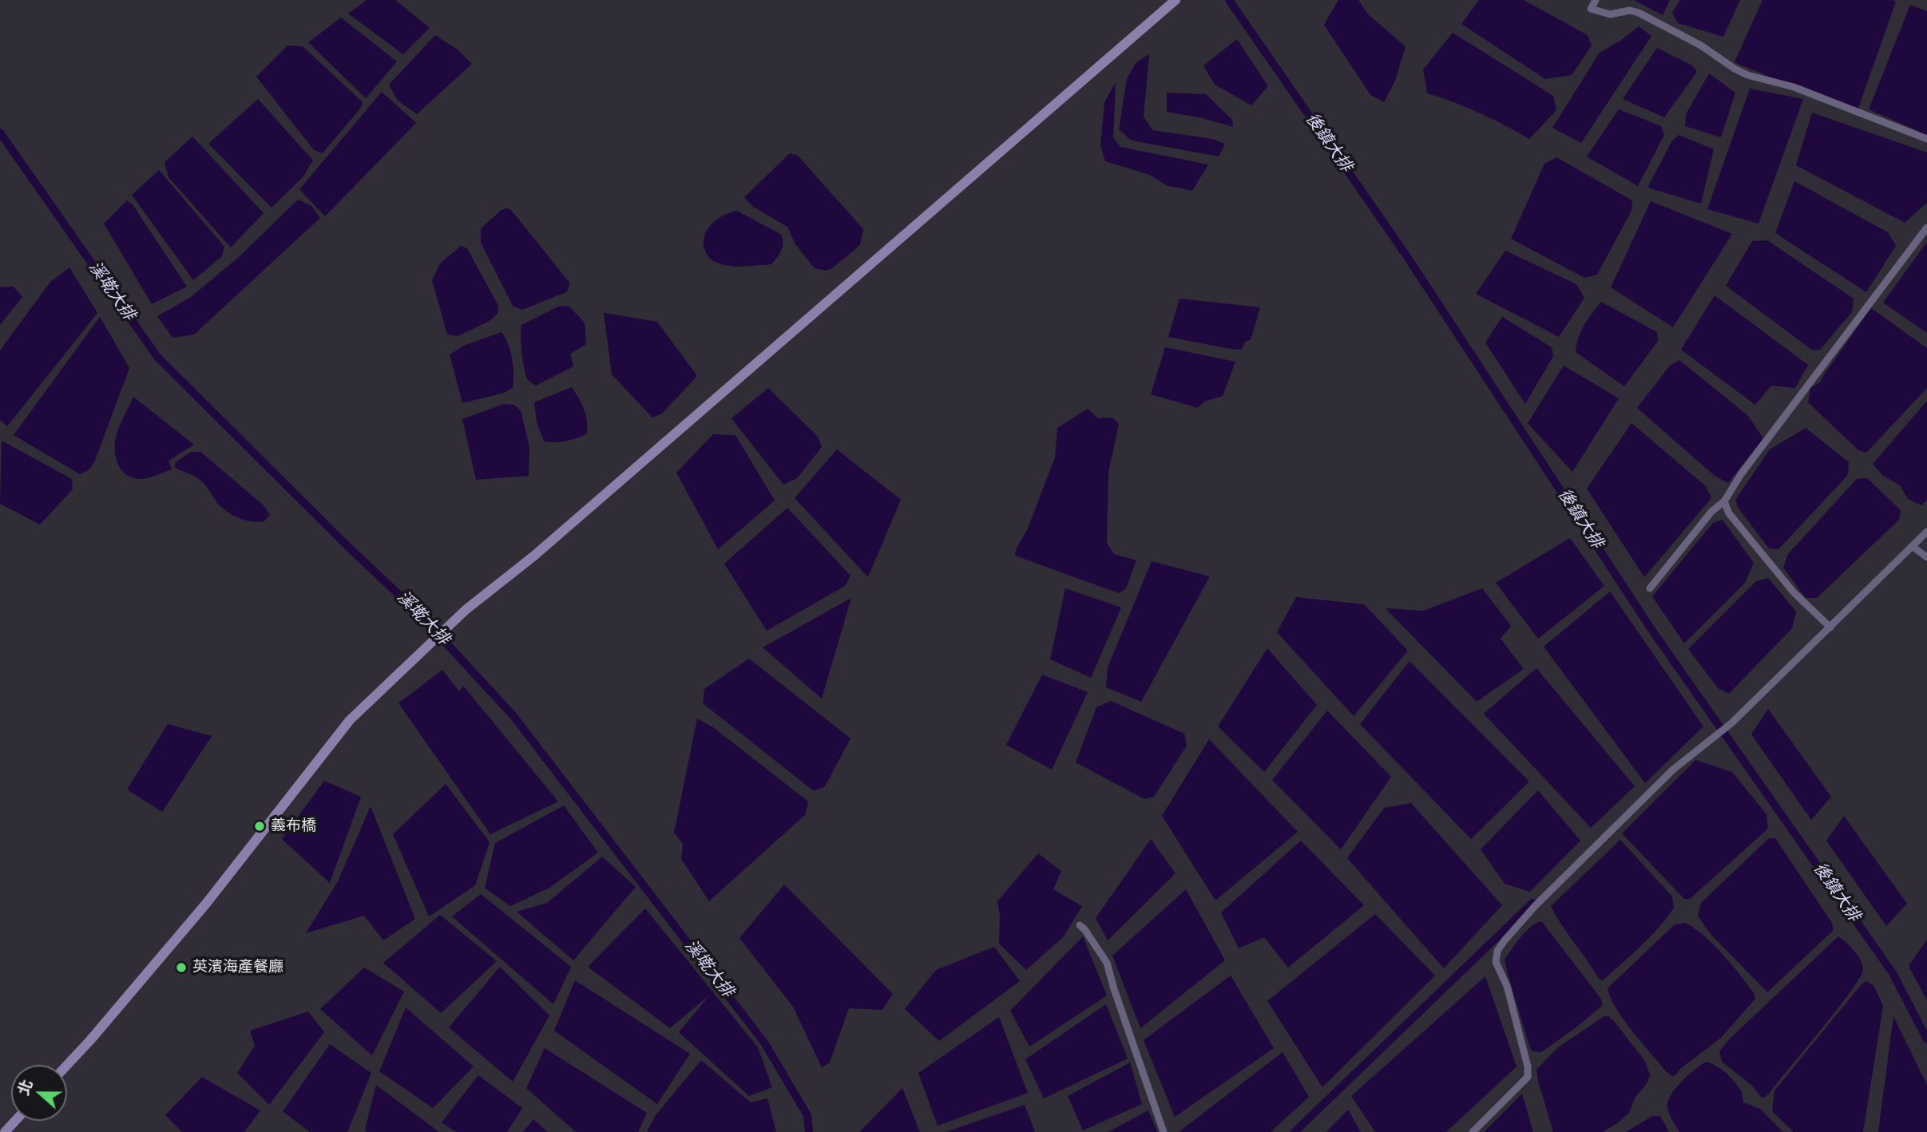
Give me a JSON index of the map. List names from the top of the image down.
{
  "water": ["後鎮大排", "溪墘大排"],
  "places": ["義布橋", "英濱海產餐廳"],
  "north": "left"
}
